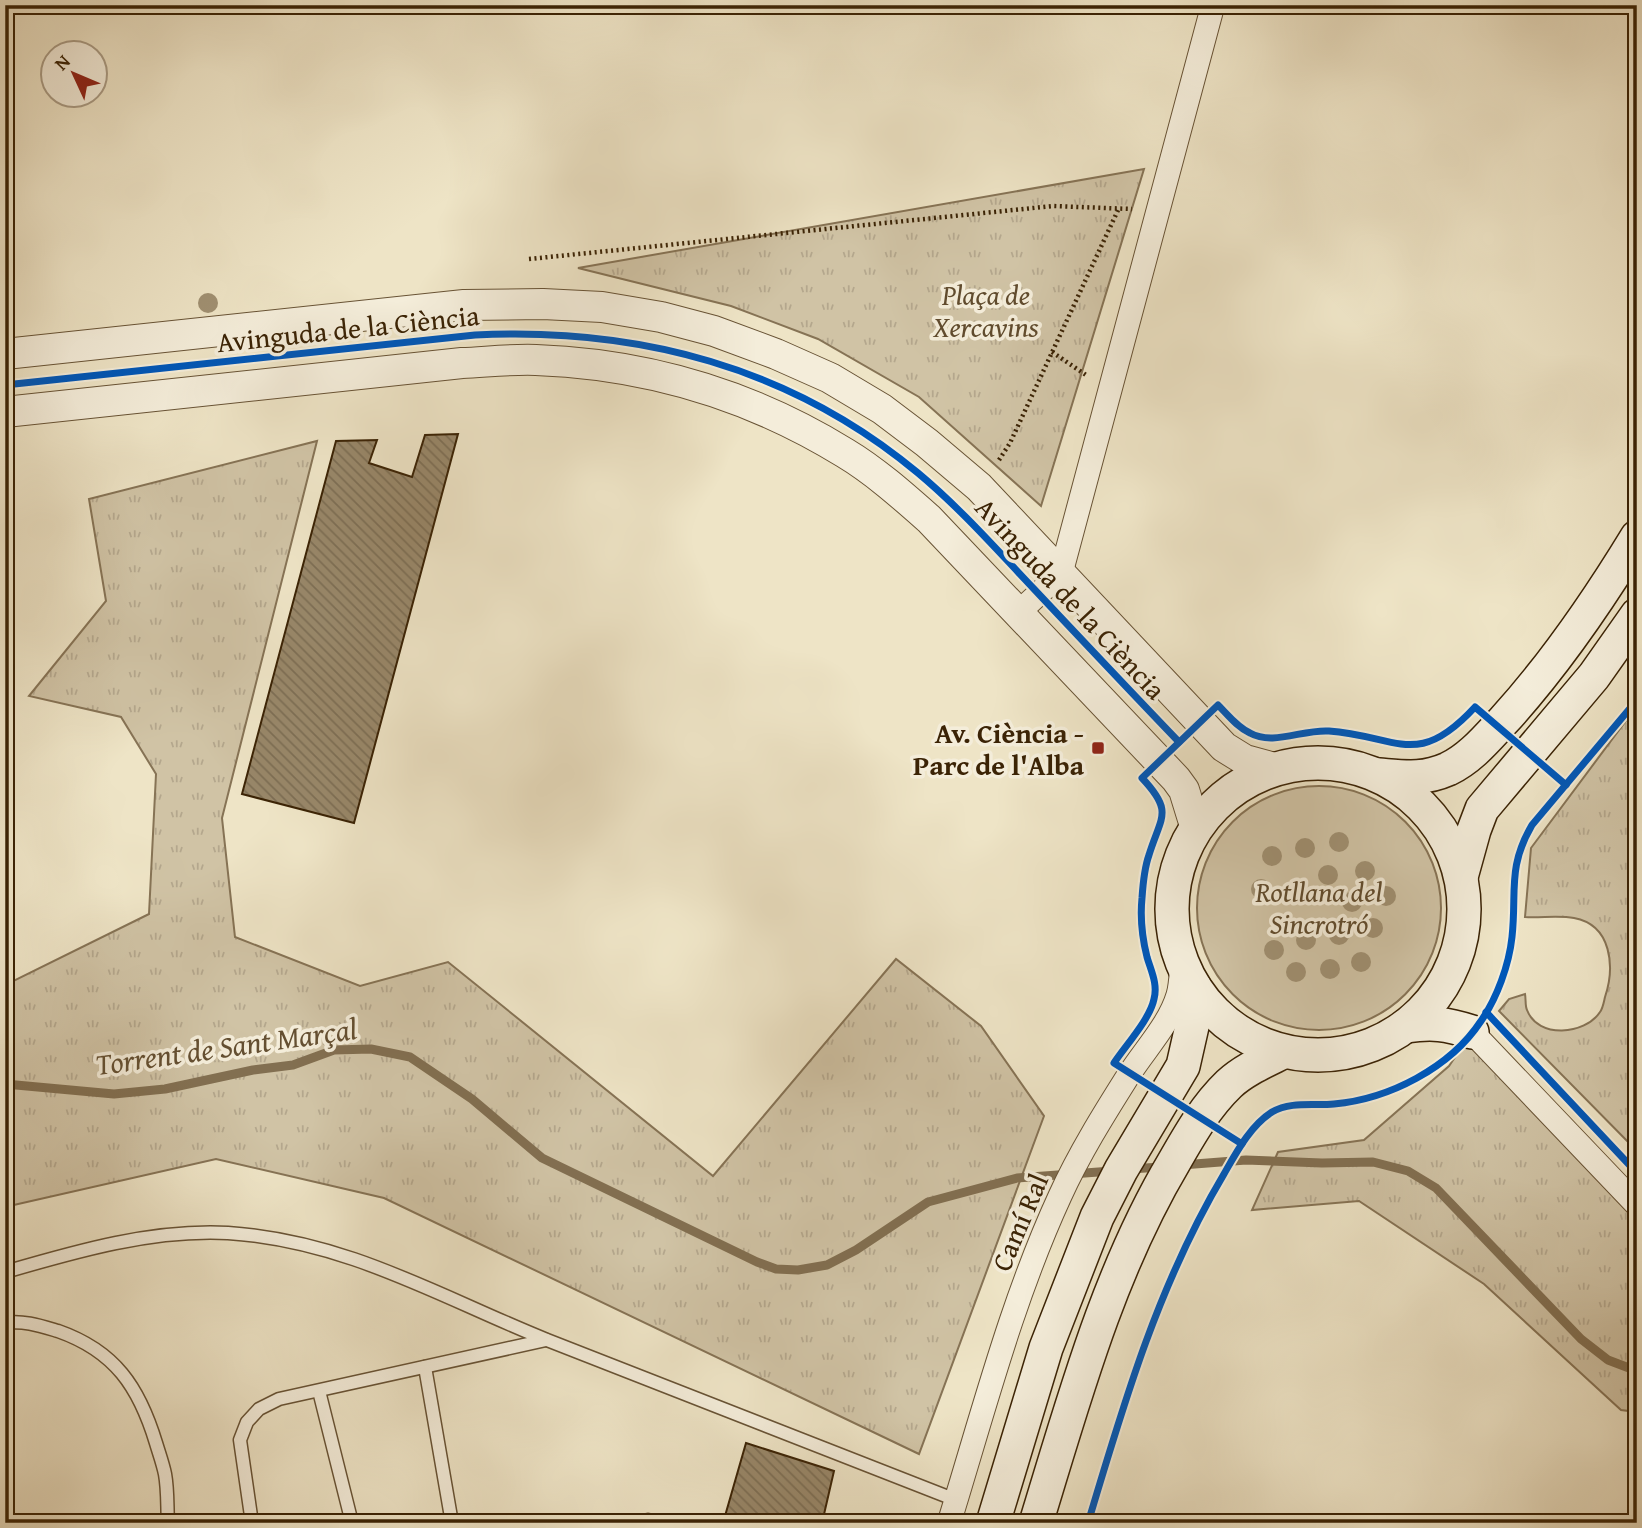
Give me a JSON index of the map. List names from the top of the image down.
{
  "streets": {
    "street": ["Avinguda de la Ciència", "Camí Ral"]
  },
  "water": ["Torrent de Sant Marçal"],
  "parks": ["Plaça de Xercavins", "Rotllana del Sincrotró"],
  "places": {
    "transit": ["Av. Ciència - Parc de l'Alba"]
  },
  "north": "top left"
}
